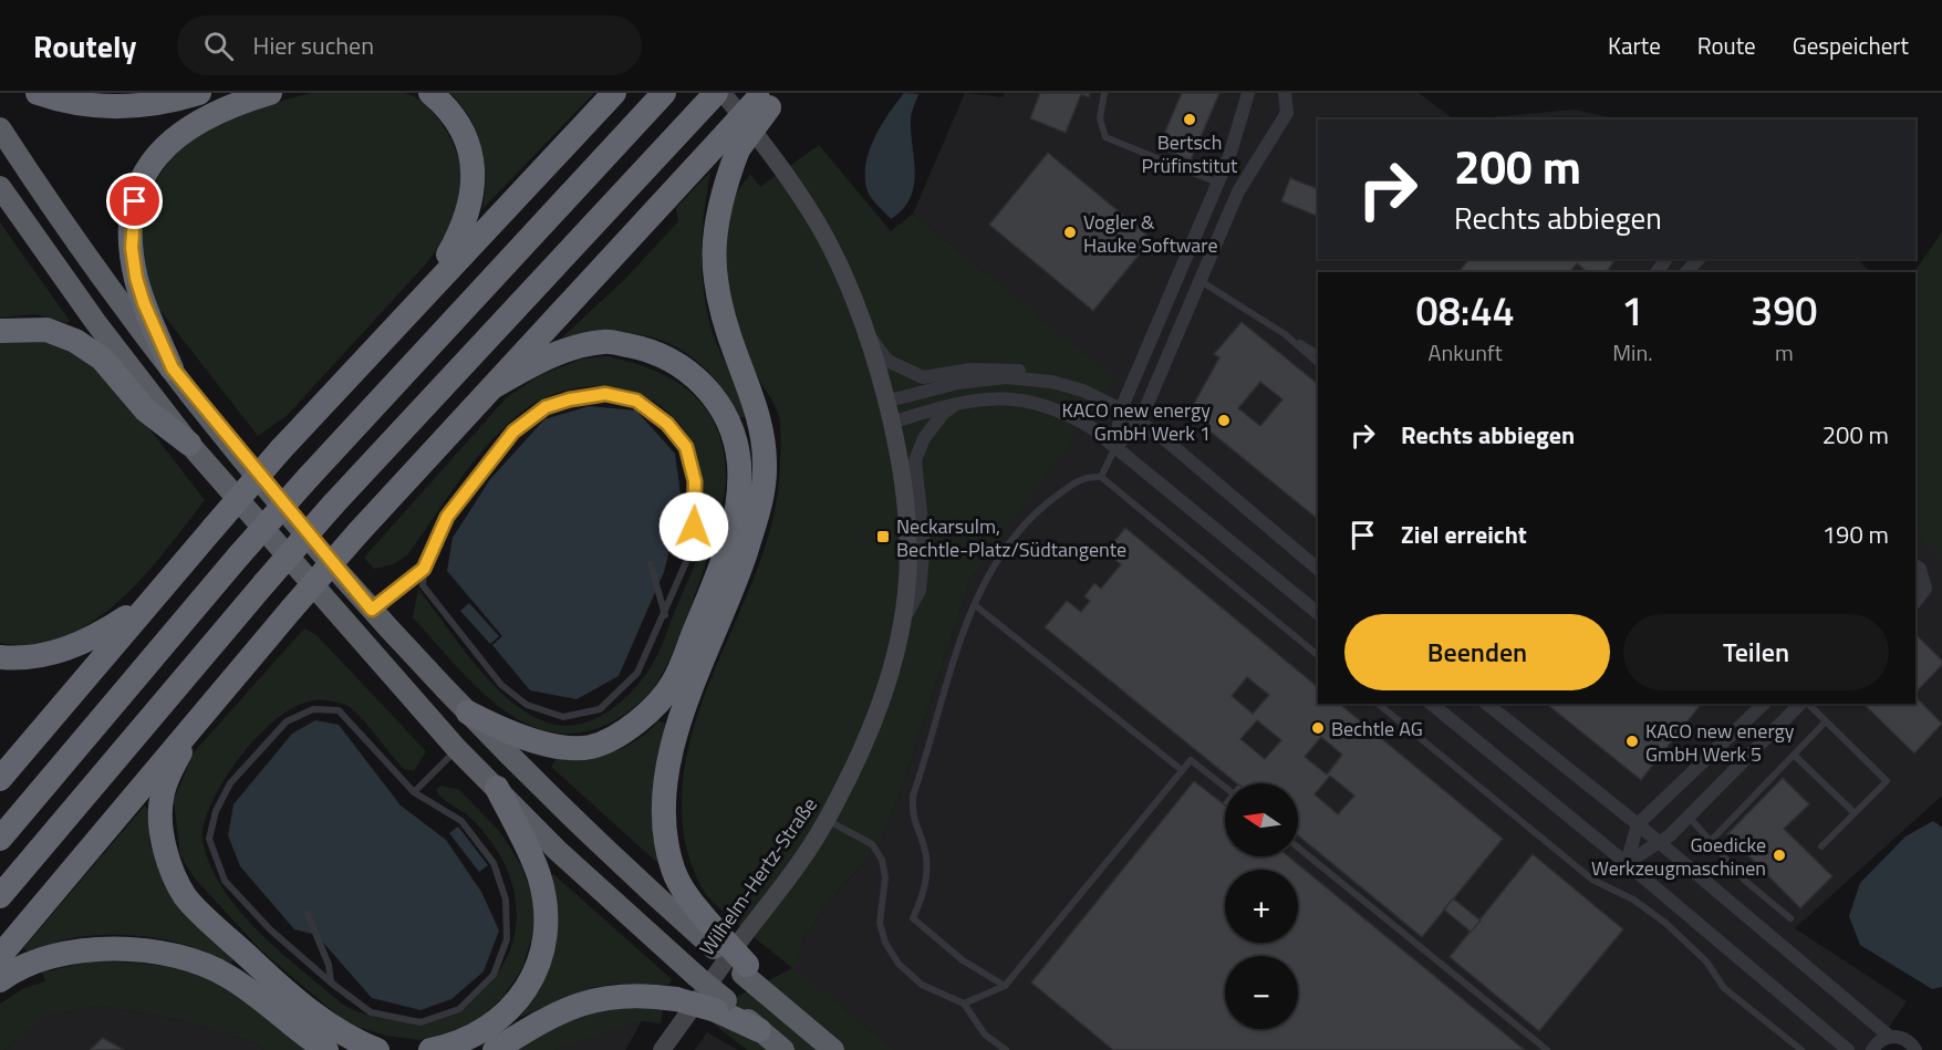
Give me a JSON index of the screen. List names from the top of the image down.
{
  "streets": {
    "main road": ["Wilhelm-Hertz-Straße"]
  },
  "places": {
    "other": [
      "Bertsch Prüfinstitut",
      "Vogler & Hauke Software",
      "KACO new energy GmbH Werk 1",
      "Bechtle AG",
      "KACO new energy GmbH Werk 5",
      "Goedicke Werkzeugmaschinen"
    ],
    "transit": ["Neckarsulm, Bechtle-Platz/Südtangente"]
  },
  "north": "left",
  "page": {
    "header": "Routely",
    "search": "Hier suchen",
    "nav": ["Karte", "Route", "Gespeichert"],
    "turn": ["200 m", "Rechts abbiegen"],
    "eta": [
      "08:44",
      "Ankunft",
      "1",
      "Min.",
      "390",
      "m"
    ],
    "list": [
      {
        "name": "Rechts abbiegen",
        "value": "200 m"
      },
      {
        "name": "Ziel erreicht",
        "value": "190 m"
      }
    ],
    "buttons": ["Beenden", "Teilen"],
    "map_buttons": ["+", "−"]
  }
}
